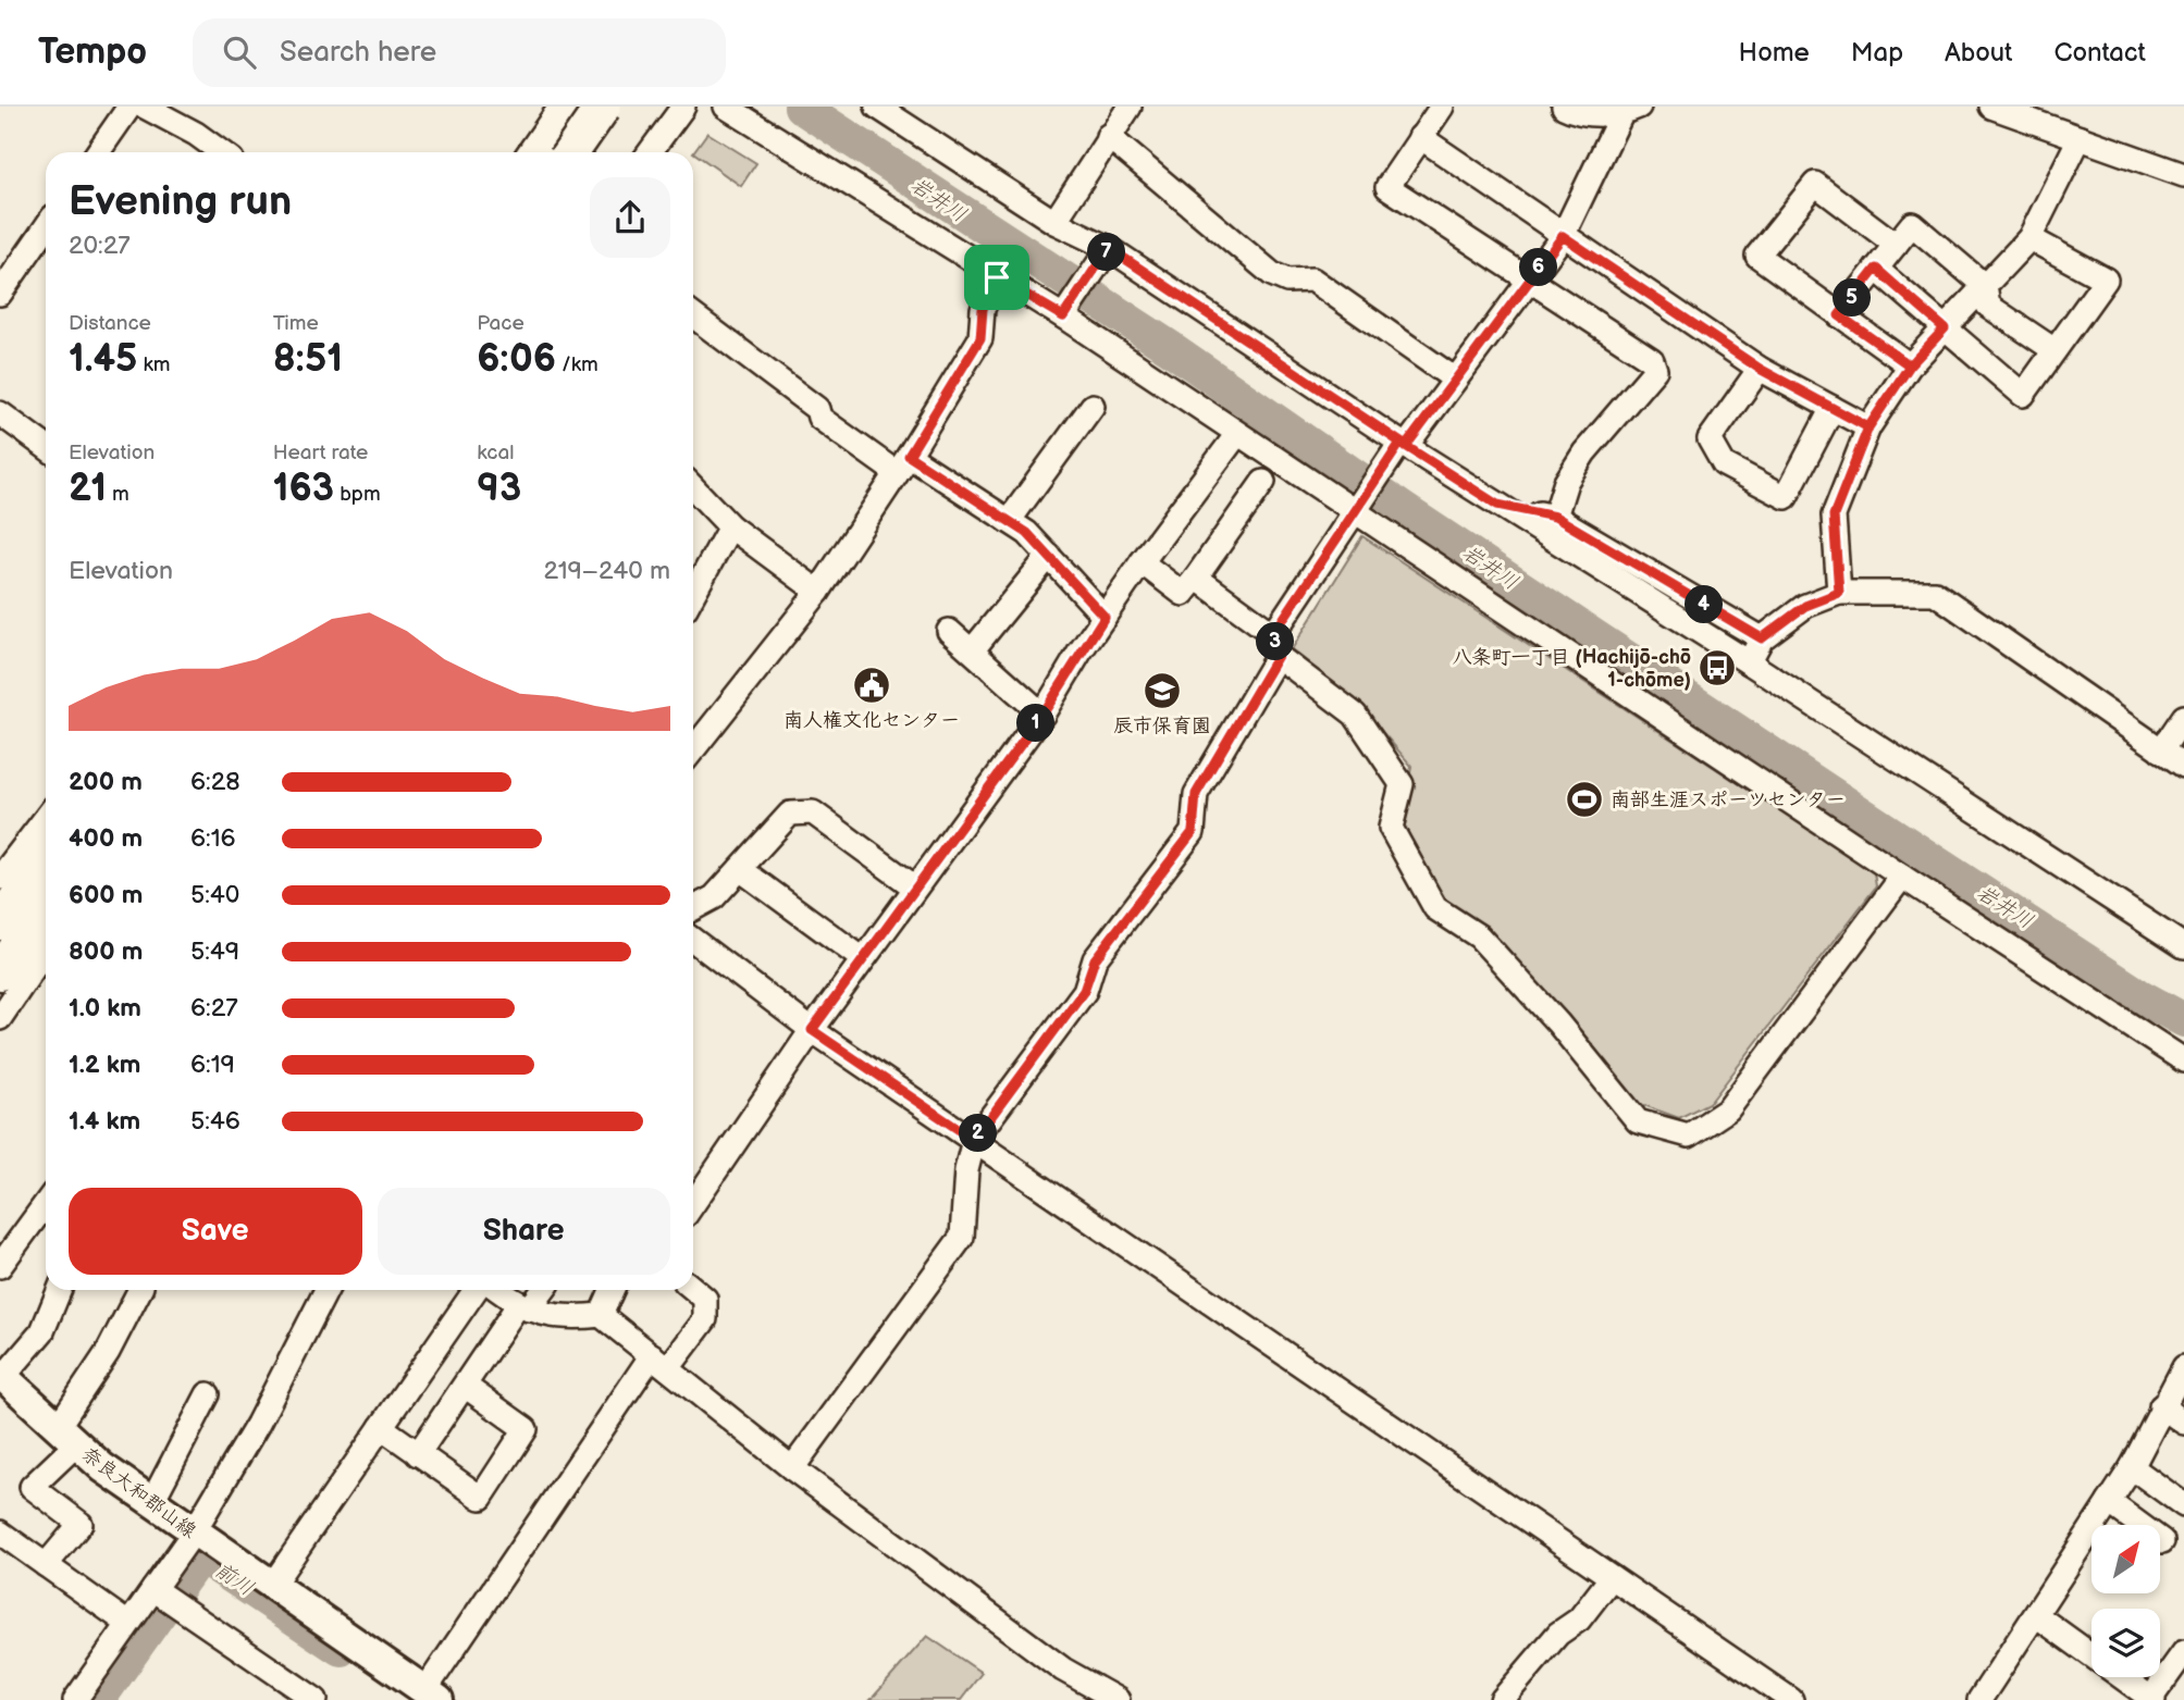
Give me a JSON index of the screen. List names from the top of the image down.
{
  "streets": {
    "main road": ["奈良大和郡山線"]
  },
  "water": ["岩井川", "前川"],
  "places": {
    "bus stop": ["八条町一丁目 (Hachijō-chō 1-chōme)"],
    "public building": ["南人権文化センター"],
    "school or university": ["辰市保育園"],
    "sports": ["南部生涯スポーツセンター"]
  },
  "north": "top right",
  "page": {
    "header": "Tempo",
    "search": "Search here",
    "nav": [
      "Home",
      "Map",
      "About",
      "Contact"
    ],
    "heading": ["Evening run", "20:27"],
    "pins": [
      "7",
      "6",
      "5",
      "4",
      "3",
      "1",
      "2"
    ],
    "stats": [
      ["Distance", "1.45 km"],
      ["Time", "8:51"],
      ["Pace", "6:06 /km"],
      ["Elevation", "21 m"],
      ["Heart rate", "163 bpm"],
      ["kcal", "93"]
    ],
    "chart": ["Elevation", "219–240 m"],
    "list": [
      {
        "name": "200 m",
        "note": "6:28"
      },
      {
        "name": "400 m",
        "note": "6:16"
      },
      {
        "name": "600 m",
        "note": "5:40"
      },
      {
        "name": "800 m",
        "note": "5:49"
      },
      {
        "name": "1.0 km",
        "note": "6:27"
      },
      {
        "name": "1.2 km",
        "note": "6:19"
      },
      {
        "name": "1.4 km",
        "note": "5:46"
      }
    ],
    "buttons": ["Save", "Share"]
  }
}
